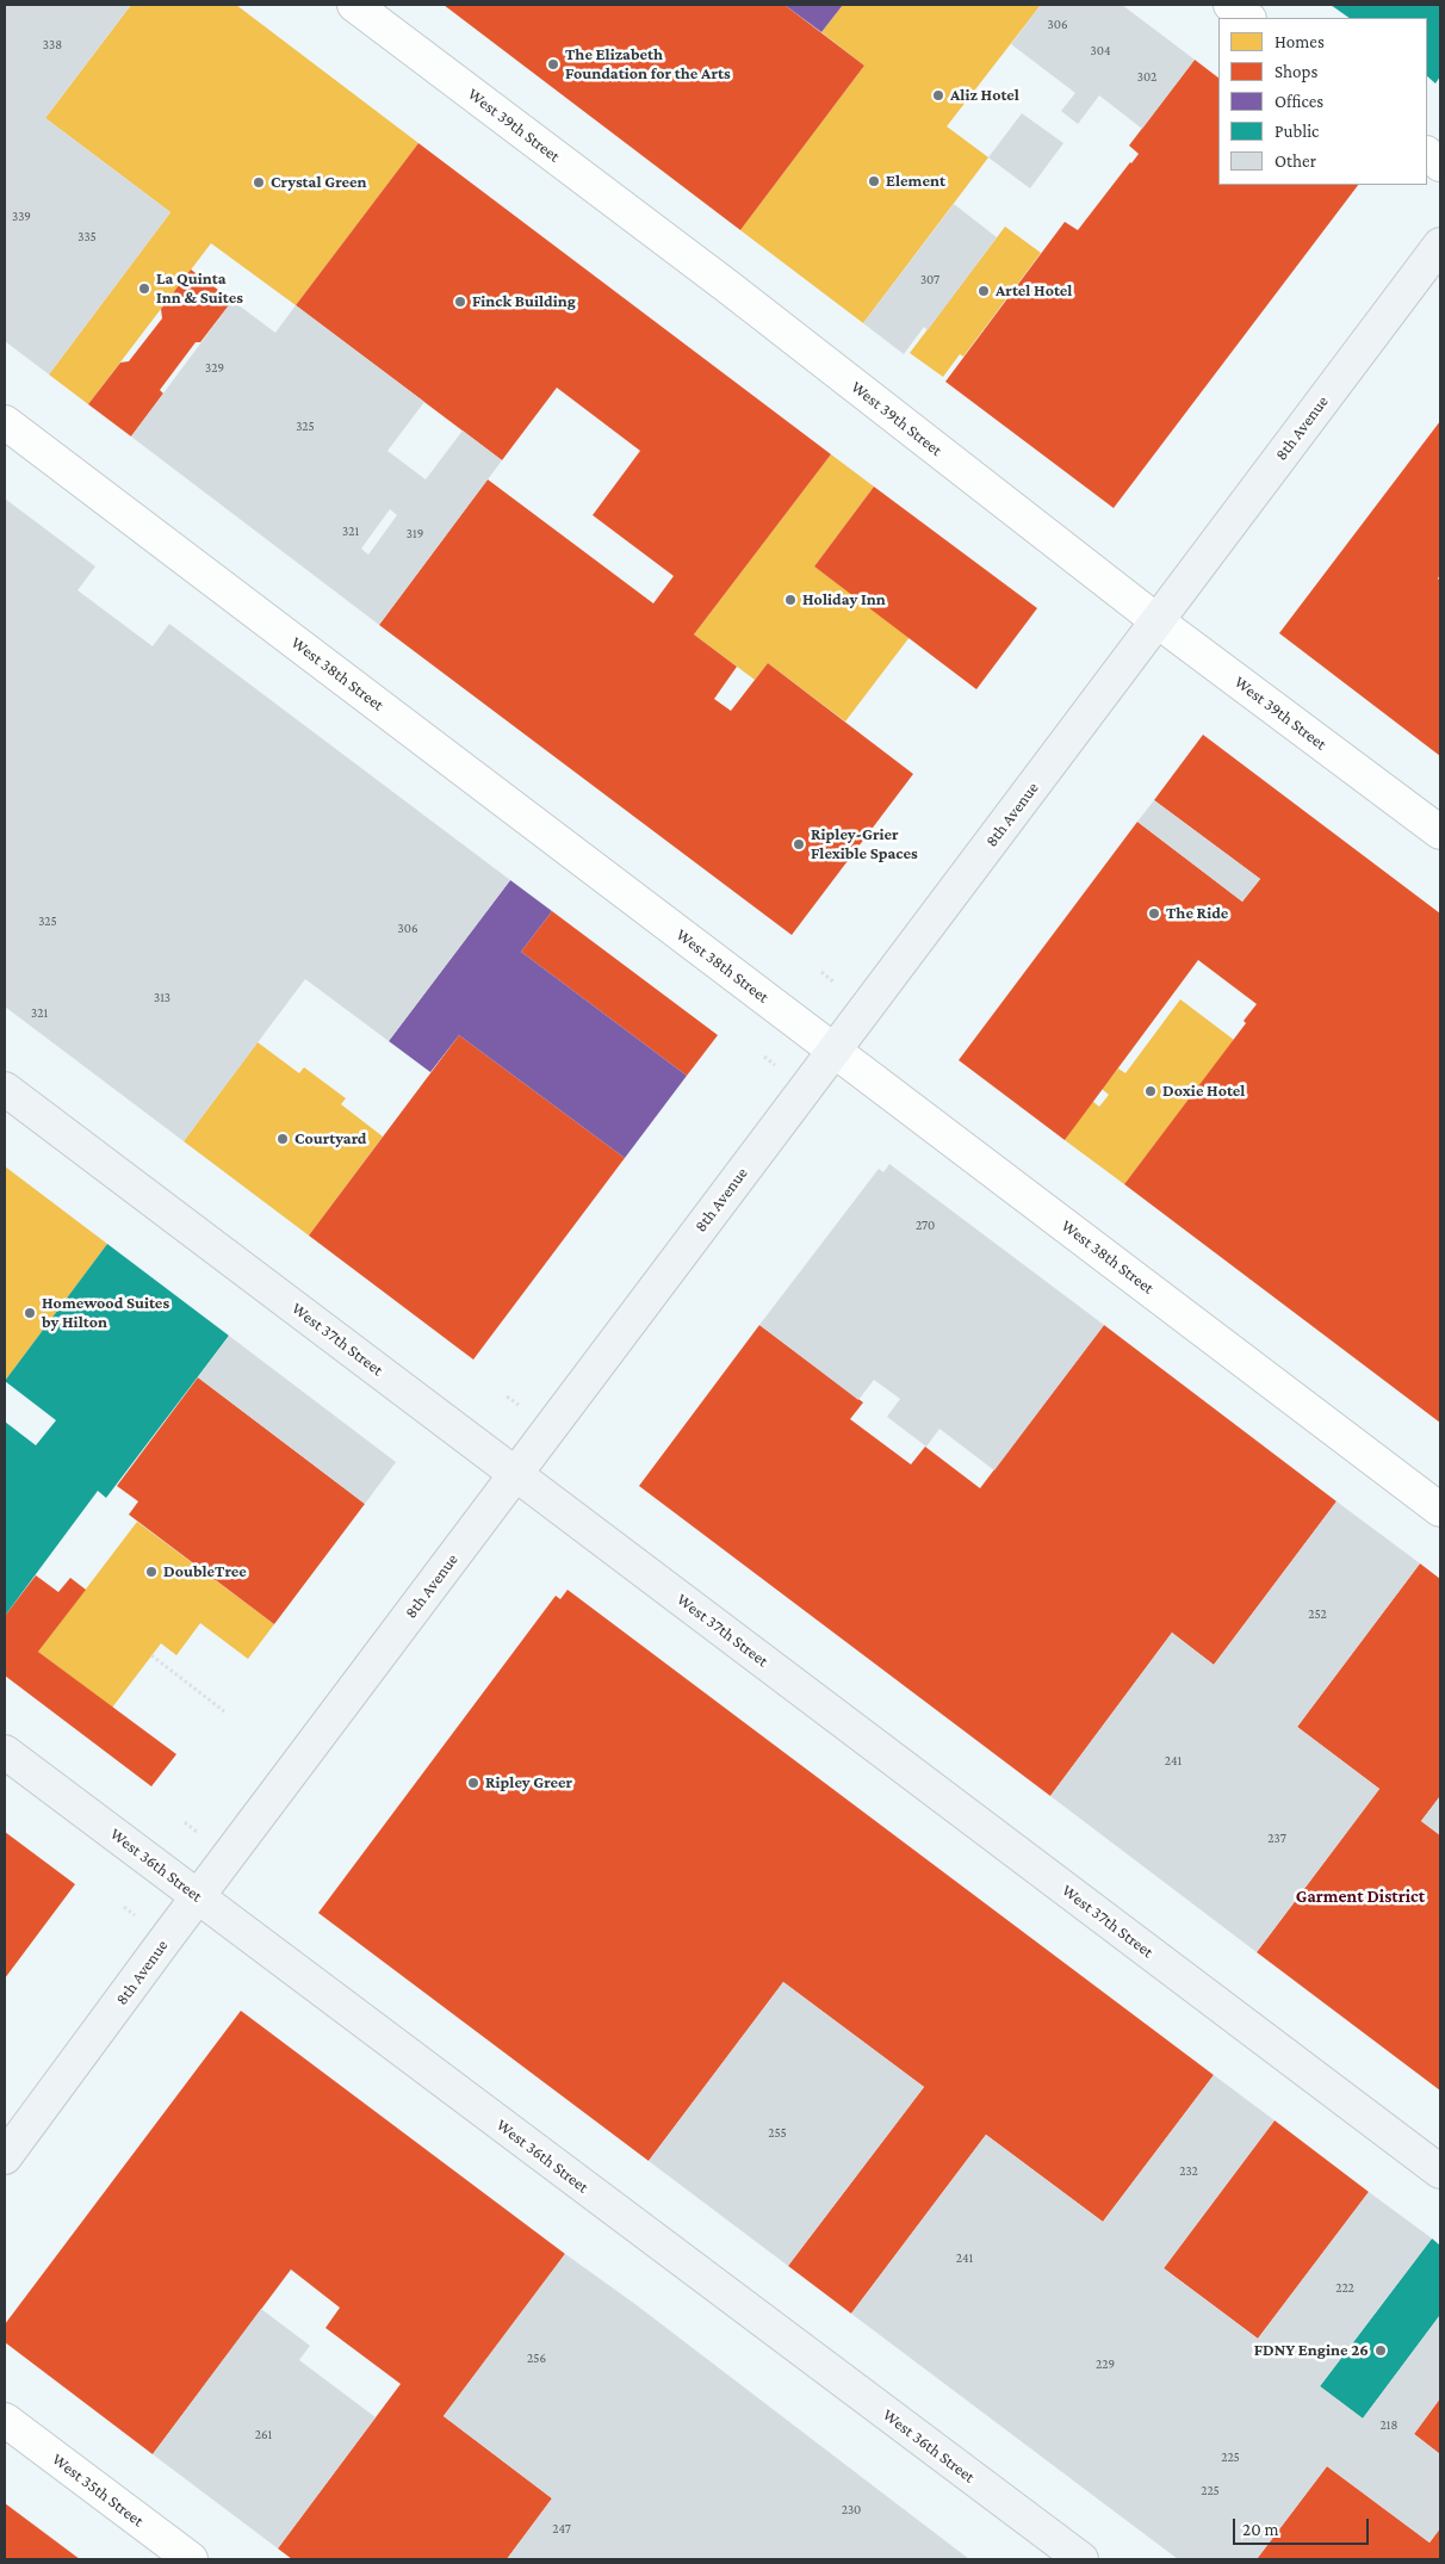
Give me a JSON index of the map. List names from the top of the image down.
{
  "streets": {
    "main road": ["8th Avenue", "West 37th Street", "West 36th Street"],
    "street": ["West 39th Street", "West 38th Street", "West 35th Street"]
  },
  "crossings": [
    ["West 39th Street", "8th Avenue"],
    ["8th Avenue", "West 38th Street"],
    ["8th Avenue", "West 37th Street"],
    ["8th Avenue", "West 36th Street"]
  ],
  "districts": ["Garment District"],
  "places": [
    "The Elizabeth Foundation for the Arts",
    "Aliz Hotel",
    "Element",
    "Crystal Green",
    "La Quinta Inn & Suites",
    "Artel Hotel",
    "Finck Building",
    "Holiday Inn",
    "Ripley-Grier Flexible Spaces",
    "The Ride",
    "Doxie Hotel",
    "Courtyard",
    "Homewood Suites by Hilton",
    "DoubleTree",
    "Ripley Greer",
    "FDNY Engine 26"
  ],
  "house_numbers": [
    "306",
    "338",
    "304",
    "302",
    "339",
    "335",
    "307",
    "329",
    "325",
    "321",
    "319",
    "325",
    "306",
    "313",
    "321",
    "270",
    "252",
    "241",
    "237",
    "255",
    "232",
    "241",
    "222",
    "256",
    "229",
    "218",
    "261",
    "225",
    "225",
    "230",
    "247"
  ],
  "legend": [
    "Homes",
    "Shops",
    "Offices",
    "Public",
    "Other"
  ],
  "scale_bar": "20 m"
}
